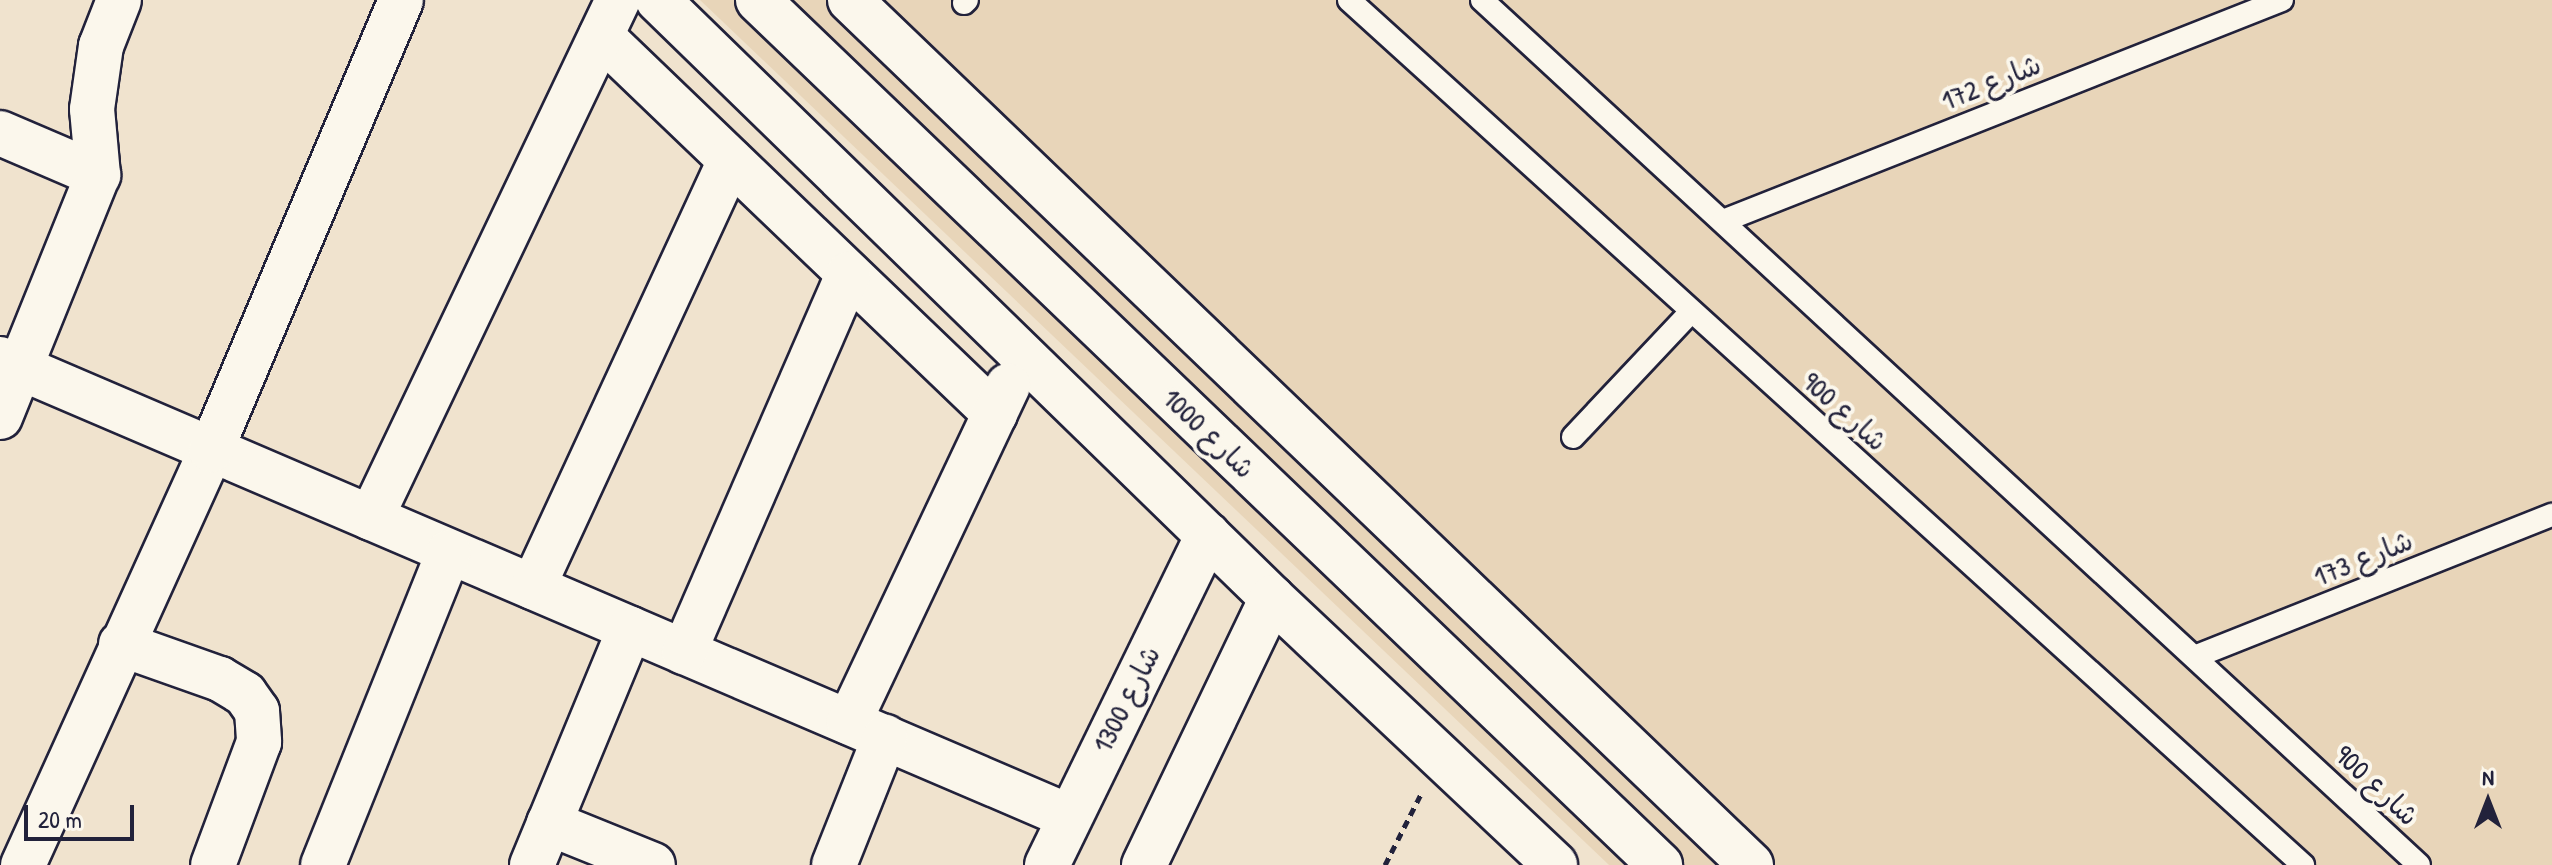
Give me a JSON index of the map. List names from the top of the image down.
{
  "streets": {
    "street": ["شارع 1000", "شارع 1300"],
    "lane": ["شارع 172", "شارع 900", "شارع 173"]
  },
  "crossings": [
    ["شارع 172", "شارع 900"],
    ["شارع 900", "شارع 173"]
  ],
  "scale_bar": "20 m",
  "north": "top"
}
